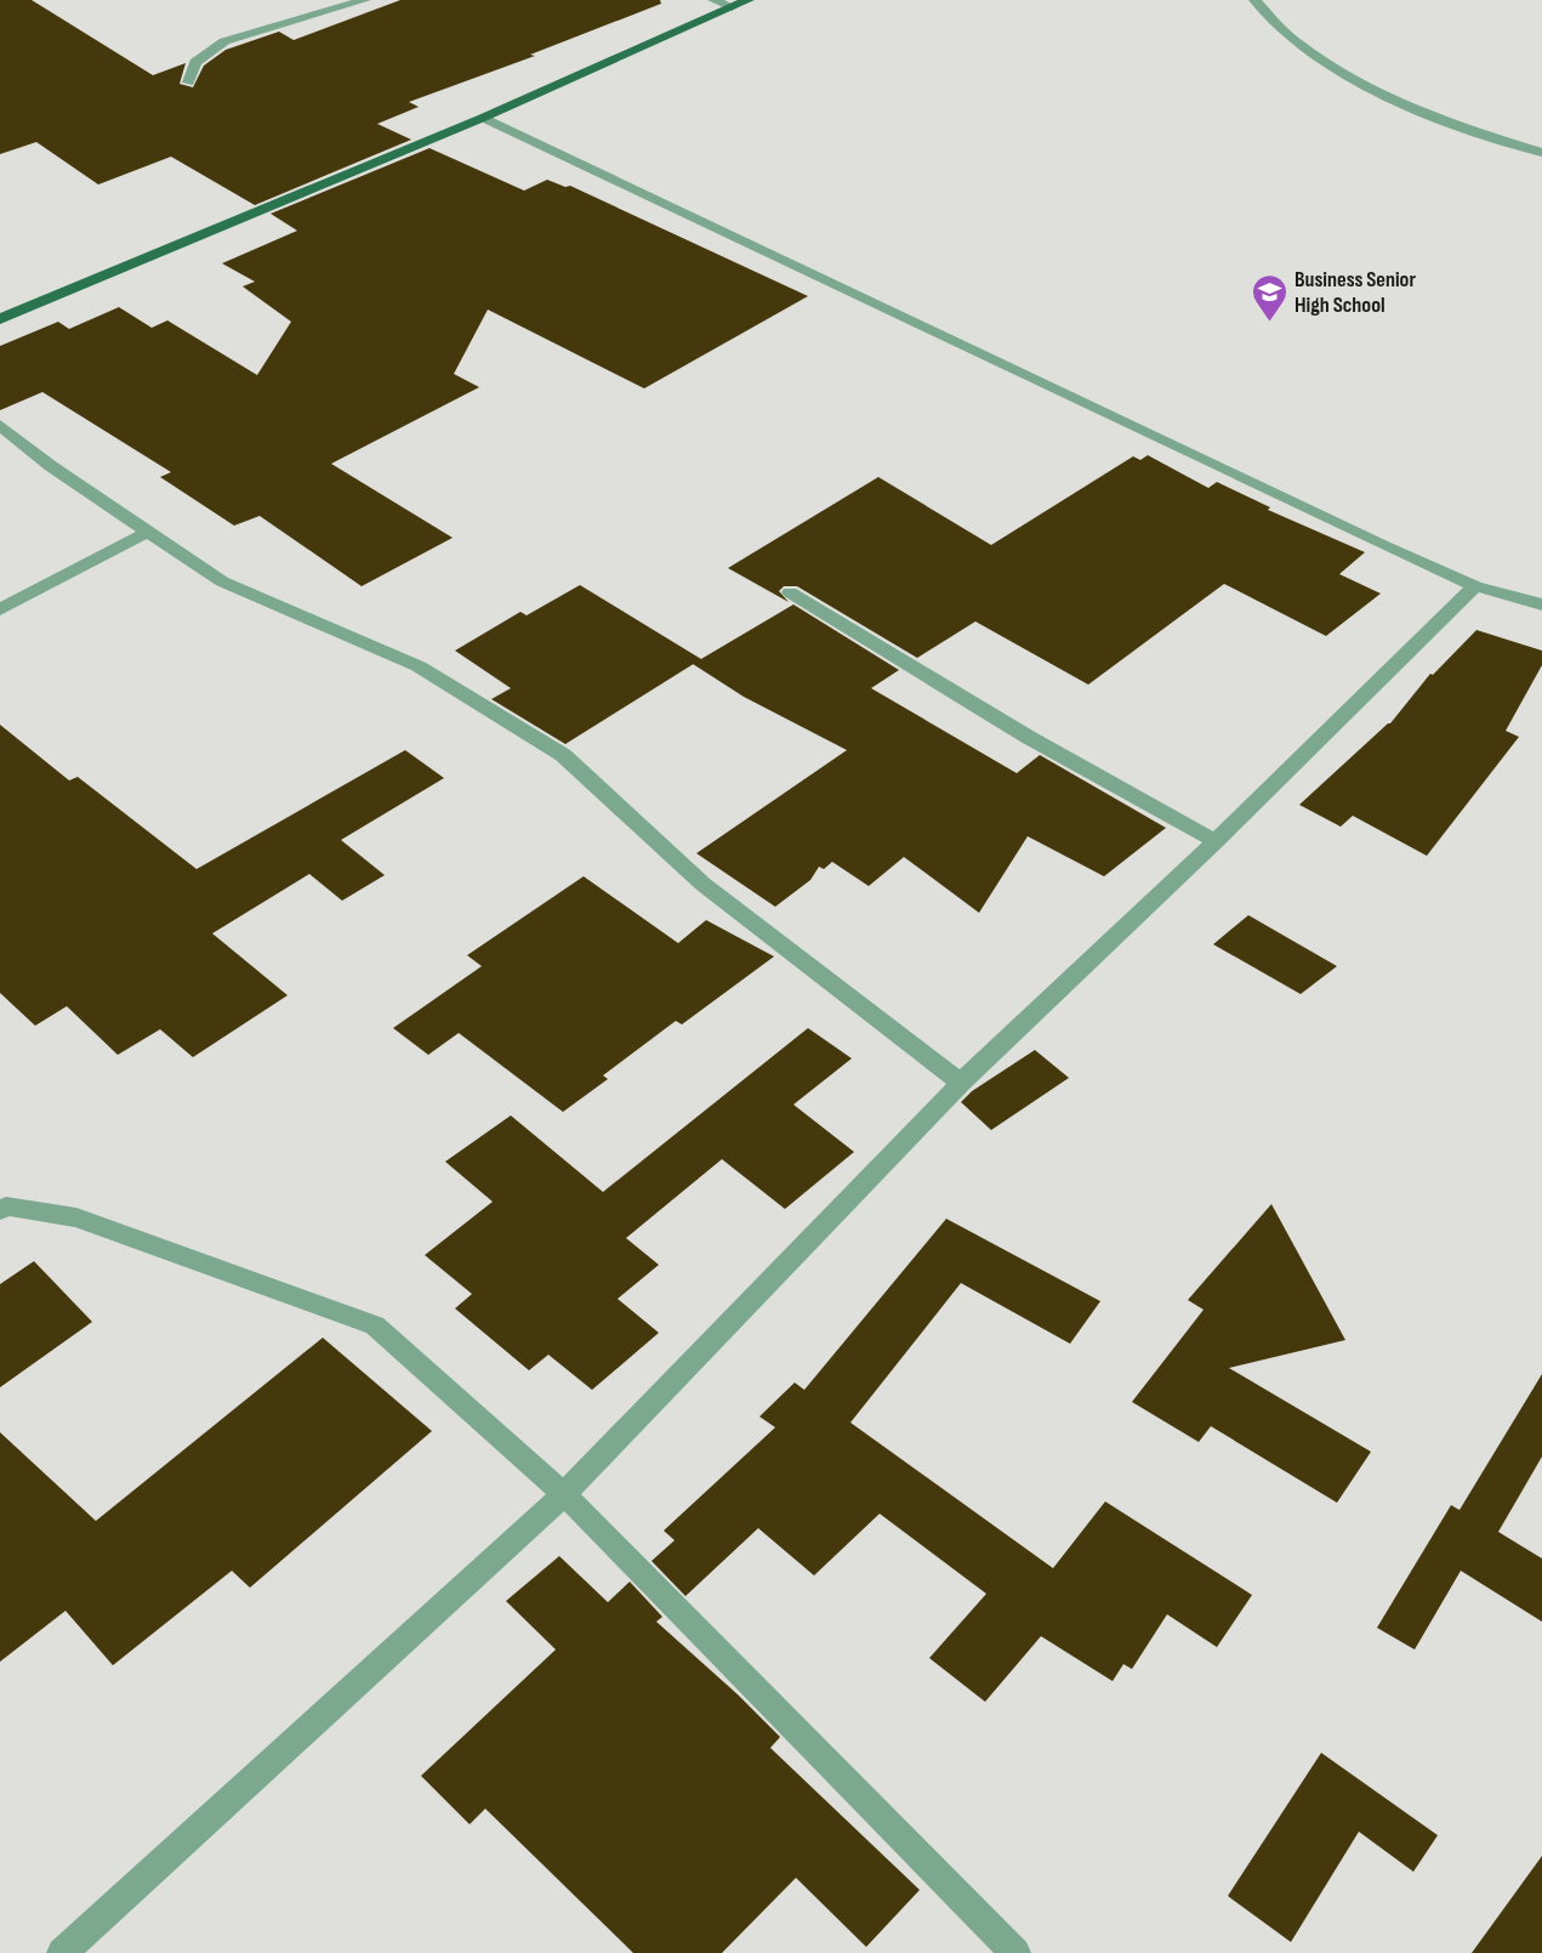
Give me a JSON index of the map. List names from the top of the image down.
{
  "places": {
    "school or university": ["Business Senior High School"]
  }
}
